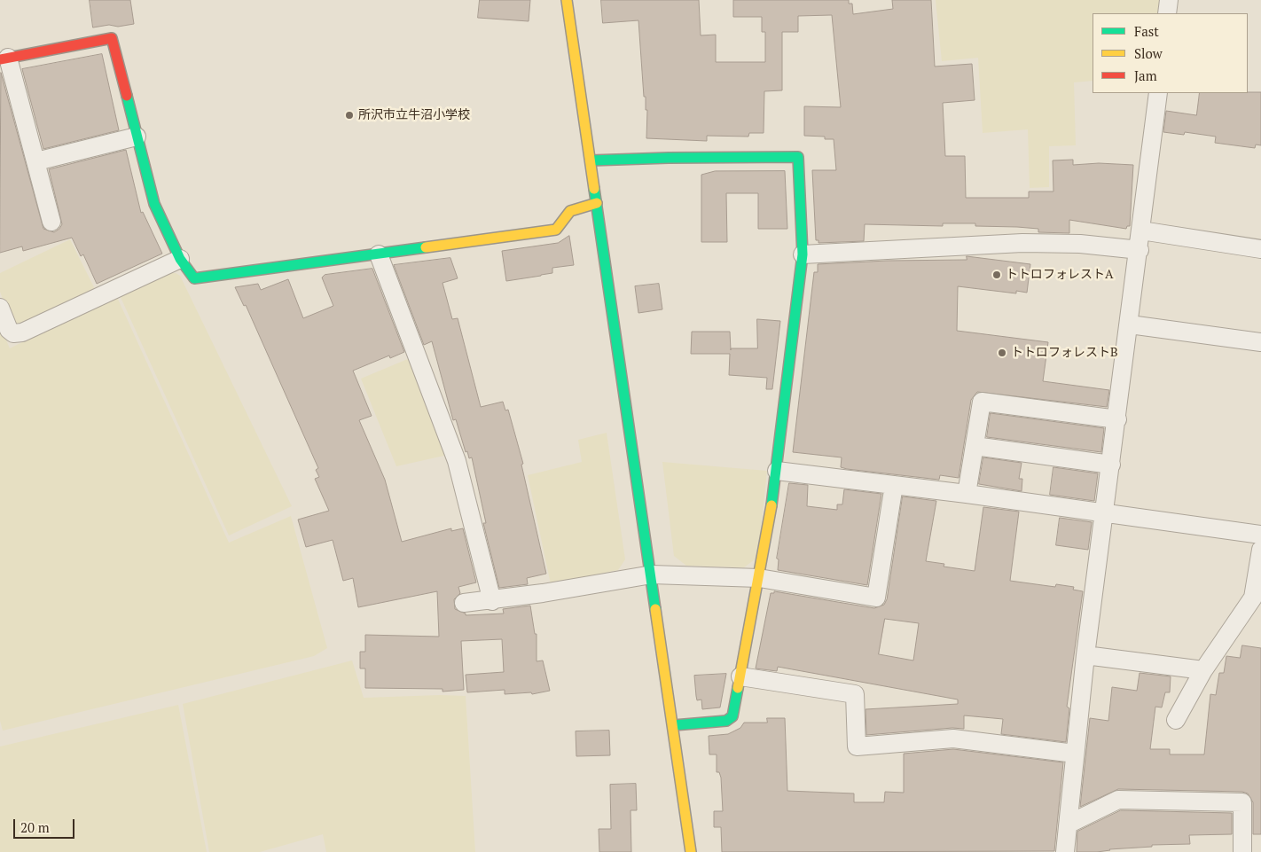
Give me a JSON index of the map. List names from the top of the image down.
{
  "places": ["所沢市立牛沼小学校", "トトロフォレストA", "トトロフォレストB"],
  "legend": ["Fast", "Slow", "Jam"],
  "scale_bar": "20 m"
}
